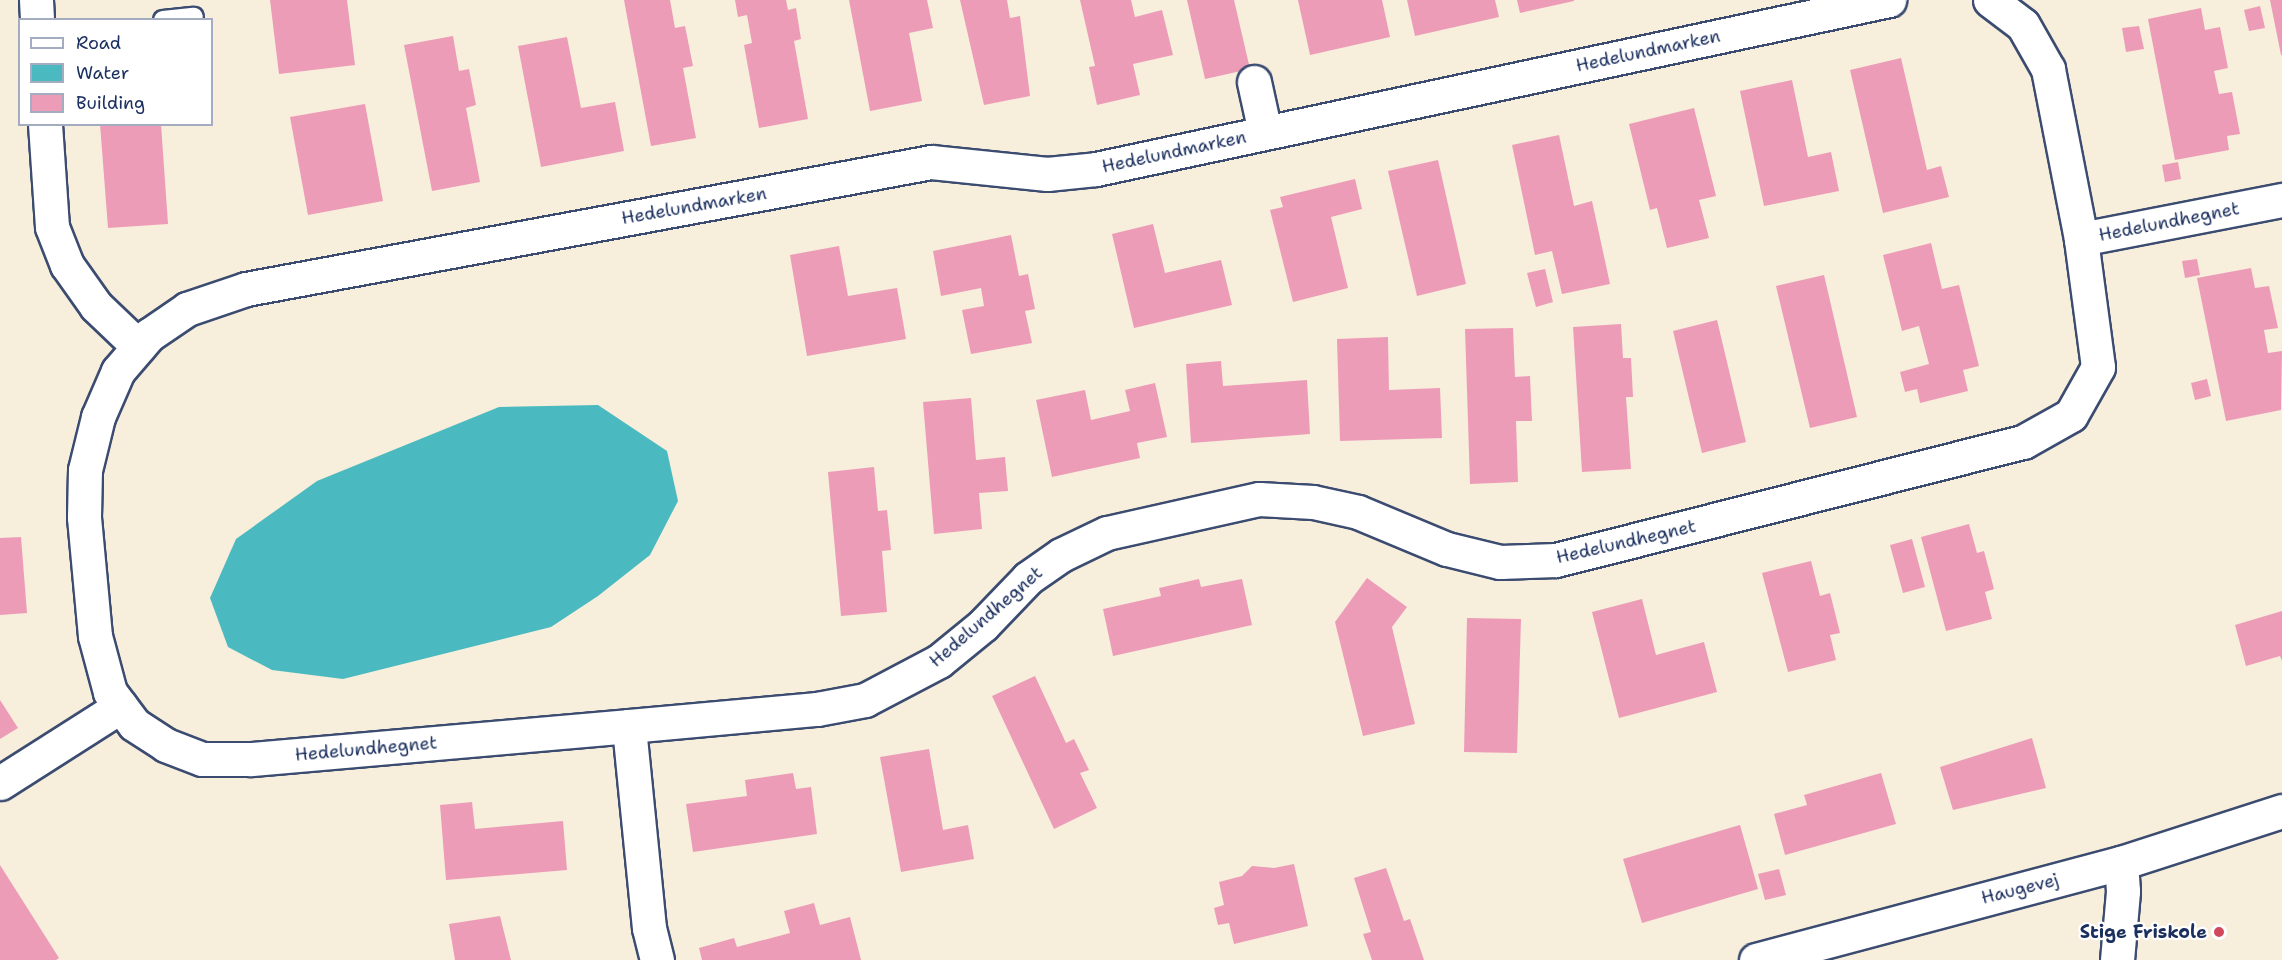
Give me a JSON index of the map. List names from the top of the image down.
{
  "streets": {
    "street": ["Hedelundmarken", "Hedelundhegnet", "Haugevej"]
  },
  "crossings": [
    ["Hedelundmarken", "Hedelundhegnet"]
  ],
  "places": ["Stige Friskole"],
  "legend": ["Road", "Water", "Building"]
}
